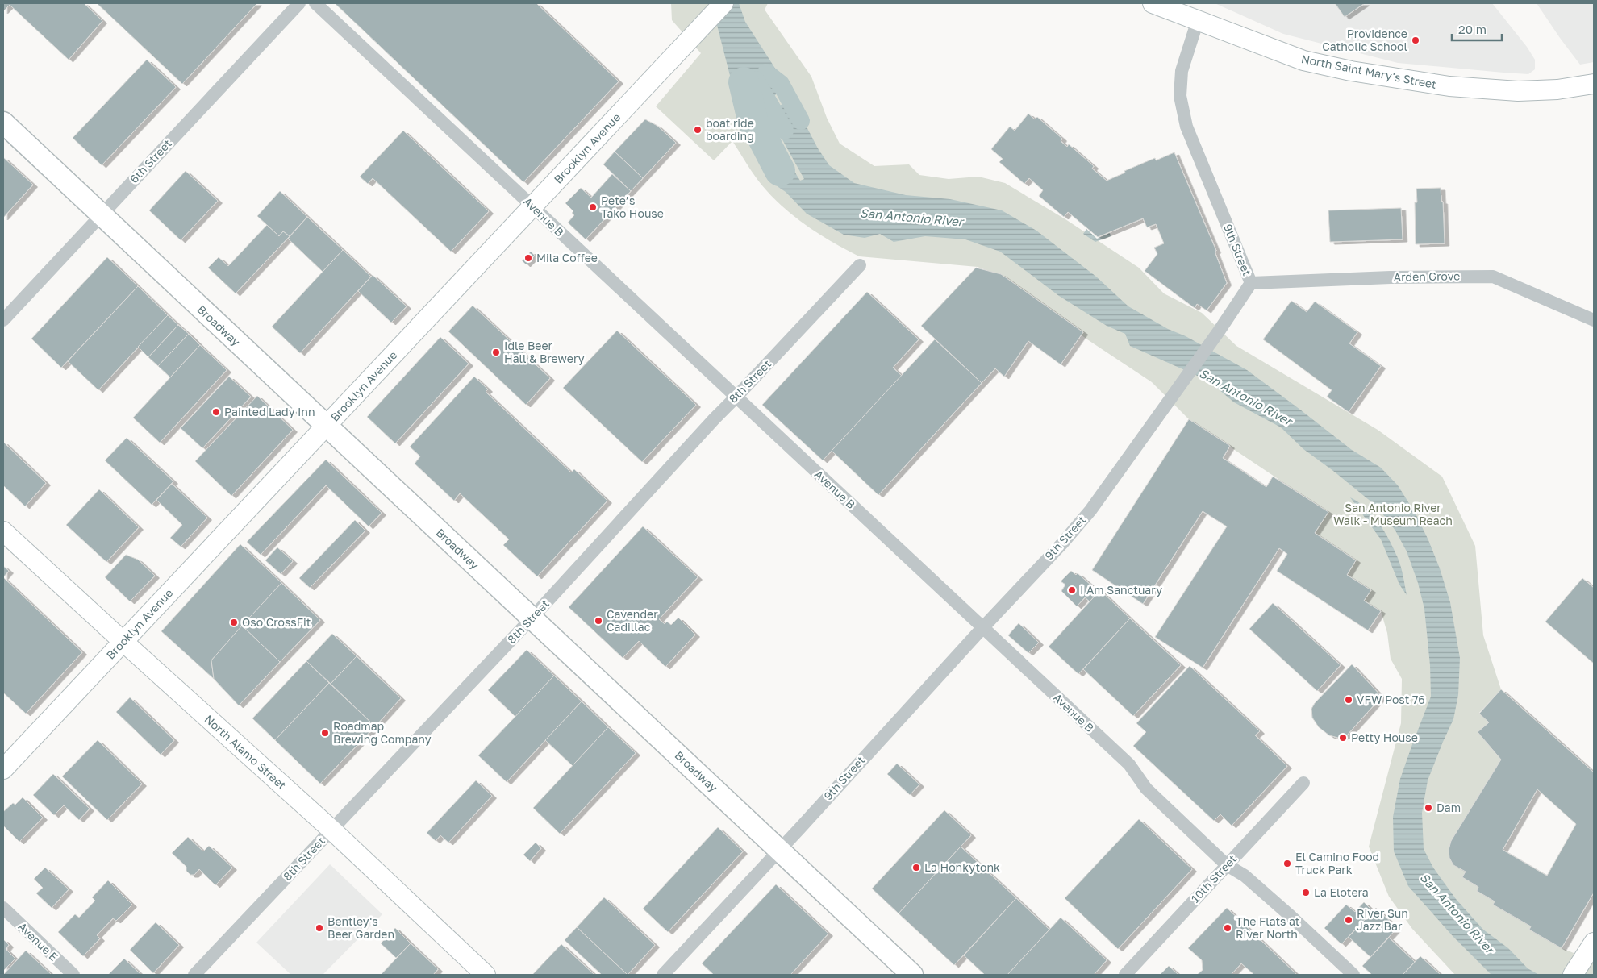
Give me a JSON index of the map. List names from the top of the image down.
{
  "streets": {
    "main road": ["Broadway"],
    "street": [
      "North Saint Mary's Street",
      "Brooklyn Avenue",
      "6th Street",
      "Avenue B",
      "9th Street",
      "Arden Grove",
      "8th Street",
      "North Alamo Street",
      "10th Street",
      "Avenue E"
    ]
  },
  "crossings": [
    ["North Saint Mary's Street", "9th Street"],
    ["Brooklyn Avenue", "Avenue B"],
    ["Brooklyn Avenue", "Broadway"],
    ["Brooklyn Avenue", "North Alamo Street"],
    ["6th Street", "Broadway"],
    ["Avenue B", "9th Street"],
    ["Avenue B", "8th Street"],
    ["Avenue B", "10th Street"],
    ["9th Street", "Arden Grove"],
    ["9th Street", "Broadway"],
    ["Broadway", "8th Street"],
    ["8th Street", "North Alamo Street"]
  ],
  "water": ["San Antonio River"],
  "parks": ["San Antonio River Walk - Museum Reach"],
  "places": [
    "Providence Catholic School",
    "boat ride boarding",
    "Pete’s Tako House",
    "Mila Coffee",
    "Idle Beer Hall & Brewery",
    "Painted Lady Inn",
    "I Am Sanctuary",
    "Cavender Cadillac",
    "Oso CrossFit",
    "VFW Post 76",
    "Roadmap Brewing Company",
    "Petty House",
    "Dam",
    "El Camino Food Truck Park",
    "La Honkytonk",
    "La Elotera",
    "River Sun Jazz Bar",
    "Bentley's Beer Garden",
    "The Flats at River North"
  ],
  "scale_bar": "20 m"
}
